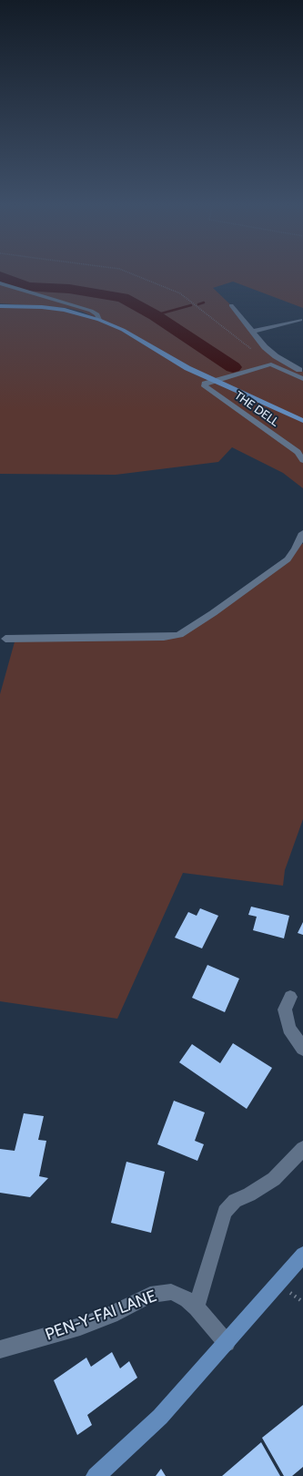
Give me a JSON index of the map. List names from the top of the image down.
{
  "streets": {
    "street": ["THE DELL", "PEN-Y-FAI LANE"]
  }
}
